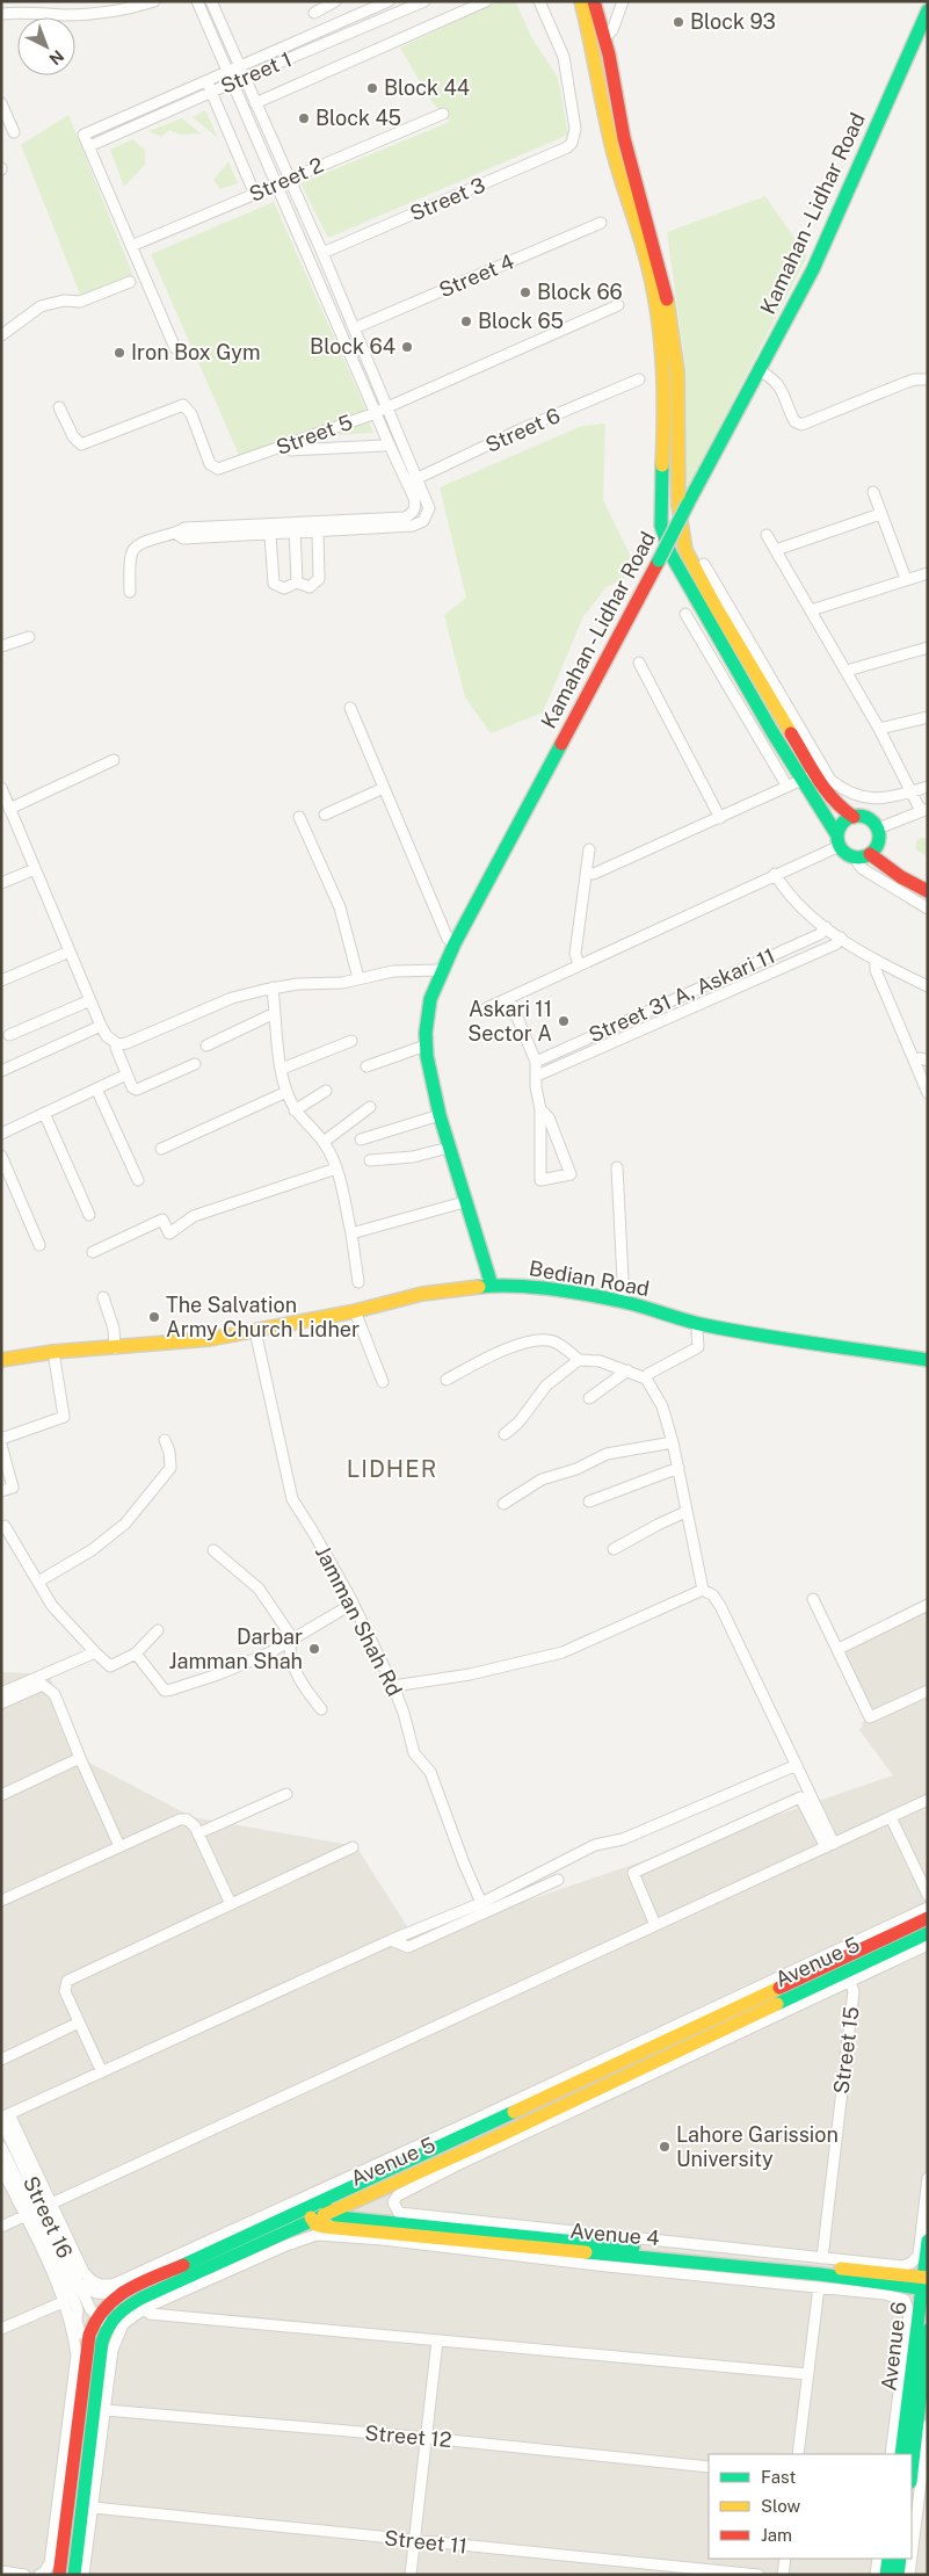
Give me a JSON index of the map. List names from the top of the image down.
{
  "streets": {
    "main road": [
      "Kamahan - Lidhar Road",
      "Bedian Road",
      "Avenue 5",
      "Avenue 4",
      "Avenue 6"
    ],
    "street": [
      "Street 1",
      "Street 2",
      "Street 3",
      "Street 4",
      "Street 6",
      "Street 5",
      "Street 31 A, Askari 11",
      "Jamman Shah Rd",
      "Street 15",
      "Street 16",
      "Street 12",
      "Street 11"
    ]
  },
  "crossings": [
    ["Street 1", "Street 2"],
    ["Kamahan - Lidhar Road", "Bedian Road"],
    ["Bedian Road", "Jamman Shah Rd"],
    ["Avenue 5", "Street 16"],
    ["Avenue 5", "Avenue 4"],
    ["Avenue 4", "Avenue 6"]
  ],
  "districts": ["LIDHER"],
  "places": [
    "Block 93",
    "Block 44",
    "Block 45",
    "Block 66",
    "Block 65",
    "Block 64",
    "Iron Box Gym",
    "Askari 11 Sector A",
    "The Salvation Army Church Lidher",
    "Darbar Jamman Shah",
    "Lahore Garission University"
  ],
  "legend": ["Fast", "Slow", "Jam"],
  "north": "bottom right"
}
